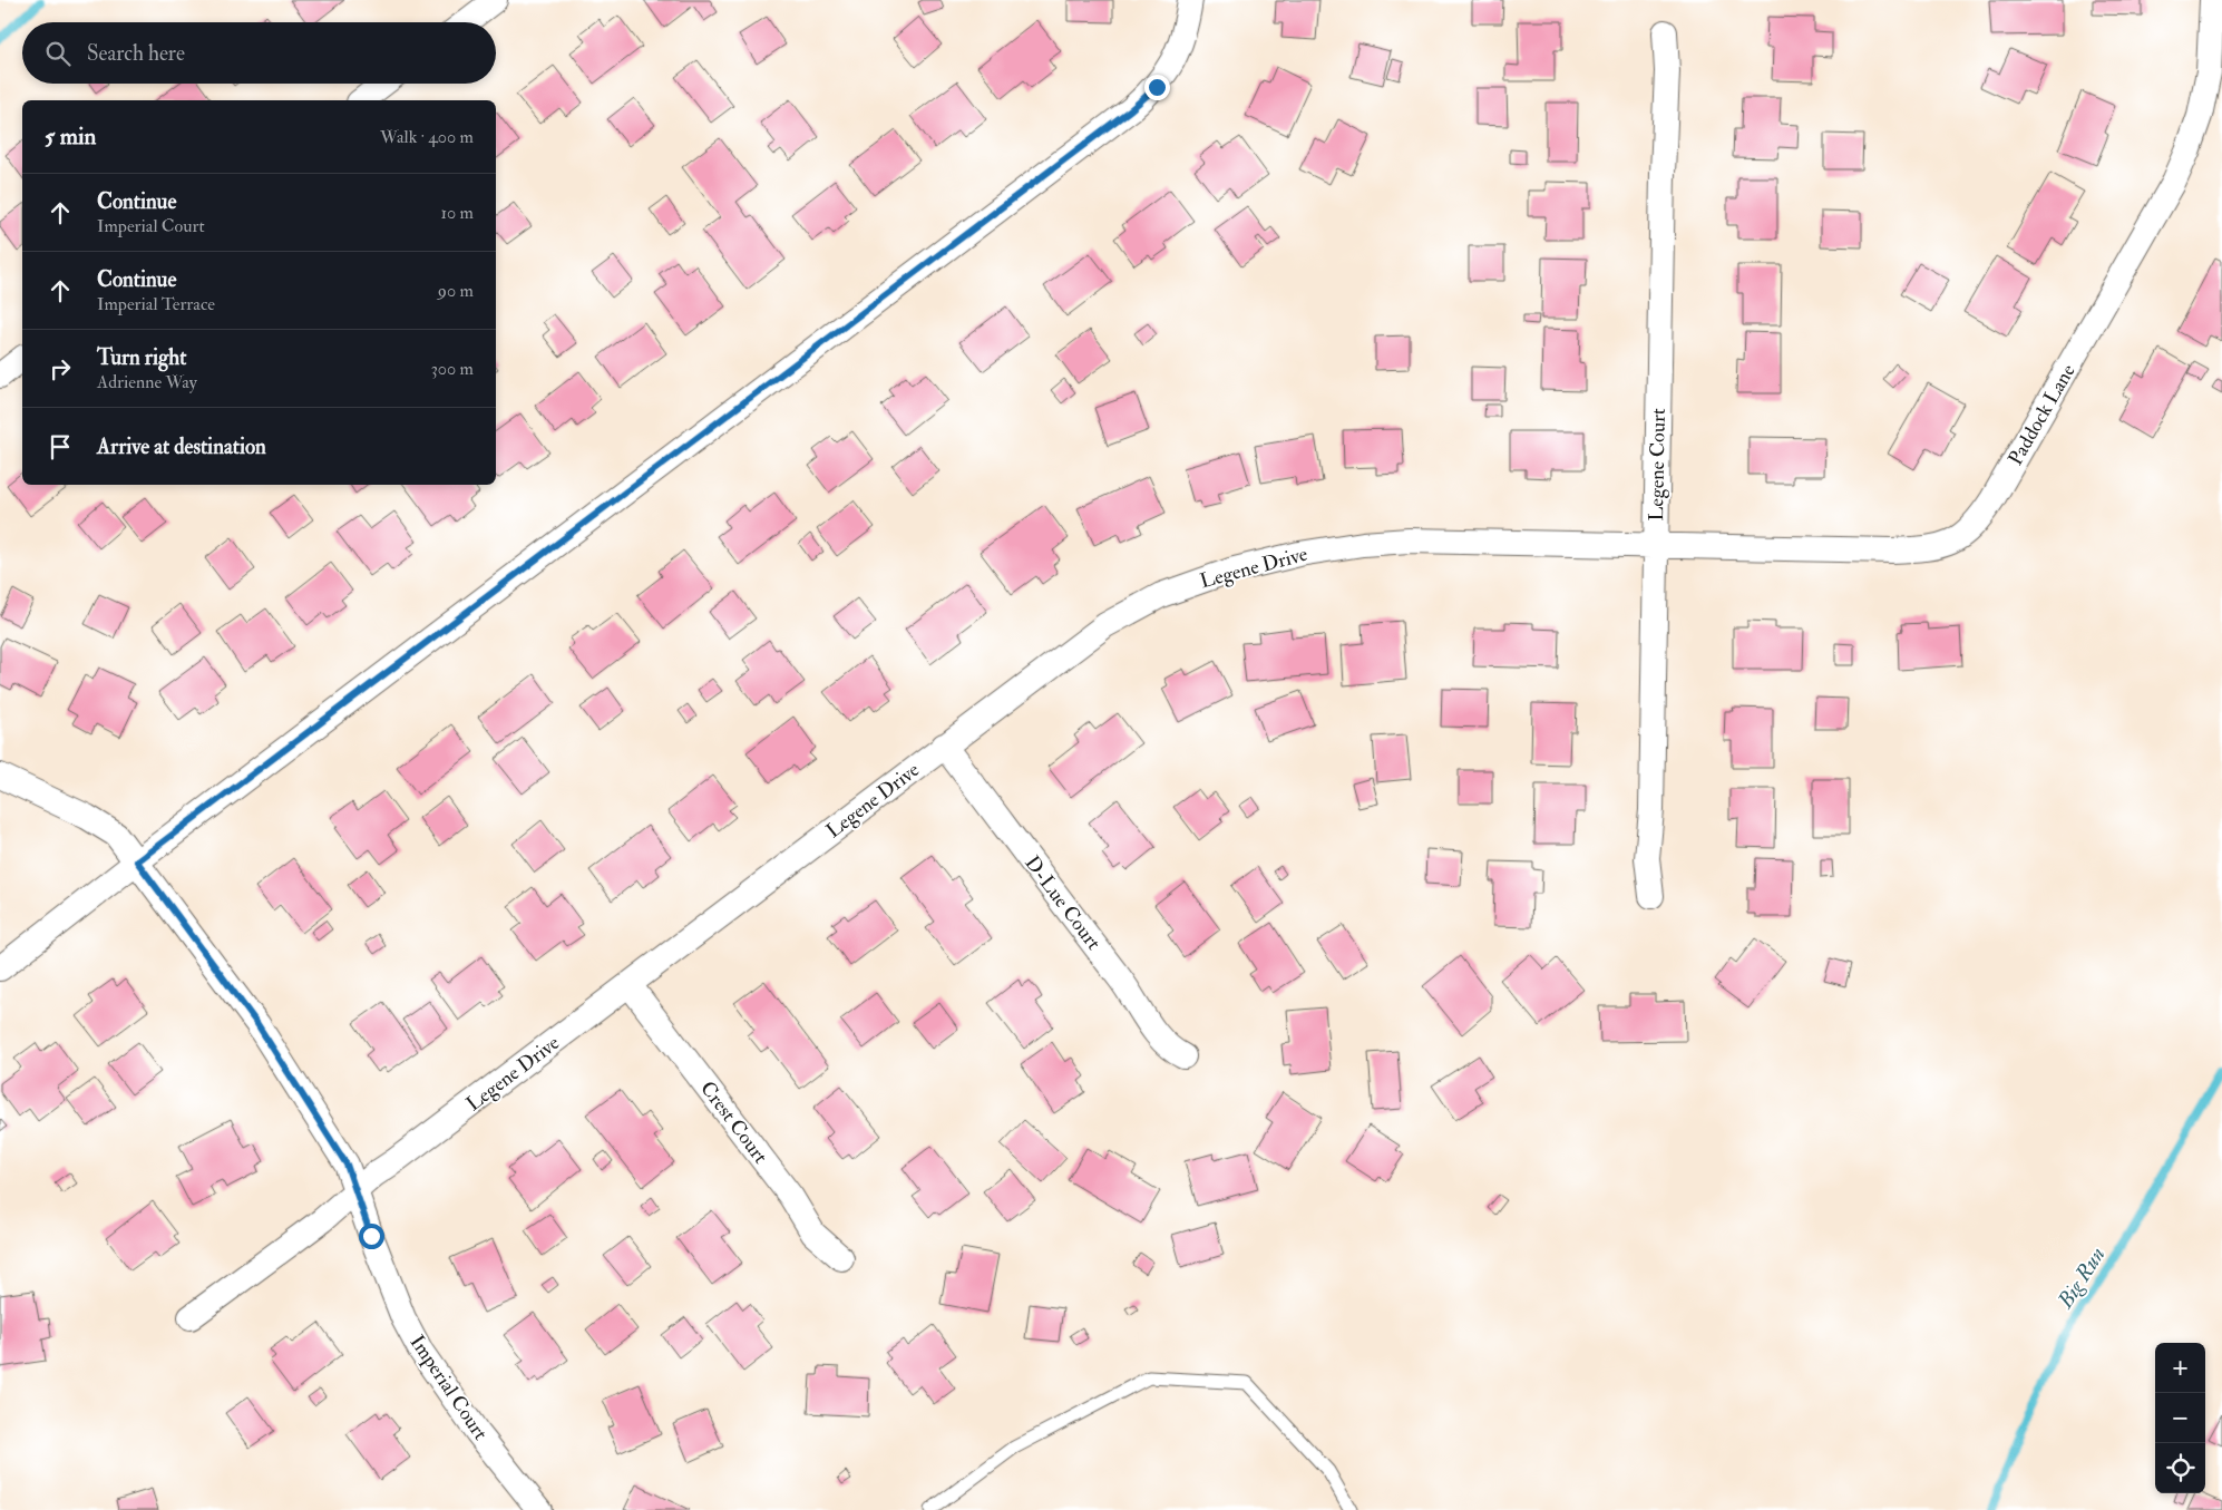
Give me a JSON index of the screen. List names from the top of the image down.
{
  "streets": {
    "street": [
      "Paddock Lane",
      "Legene Court",
      "Legene Drive",
      "D-Lue Court",
      "Crest Court",
      "Imperial Court"
    ]
  },
  "crossings": [
    ["Paddock Lane", "Legene Court"],
    ["Paddock Lane", "Legene Drive"],
    ["Legene Court", "Legene Drive"],
    ["Legene Drive", "D-Lue Court"],
    ["Legene Drive", "Crest Court"],
    ["Legene Drive", "Imperial Court"]
  ],
  "water": ["Big Run"],
  "page": {
    "search": "Search here",
    "heading": ["5 min", "Walk · 400 m"],
    "list": [
      ["Continue", "Imperial Court", "10 m"],
      ["Continue", "Imperial Terrace", "90 m"],
      ["Turn right", "Adrienne Way", "300 m"],
      "Arrive at destination"
    ],
    "map_buttons": ["+", "−"]
  }
}
